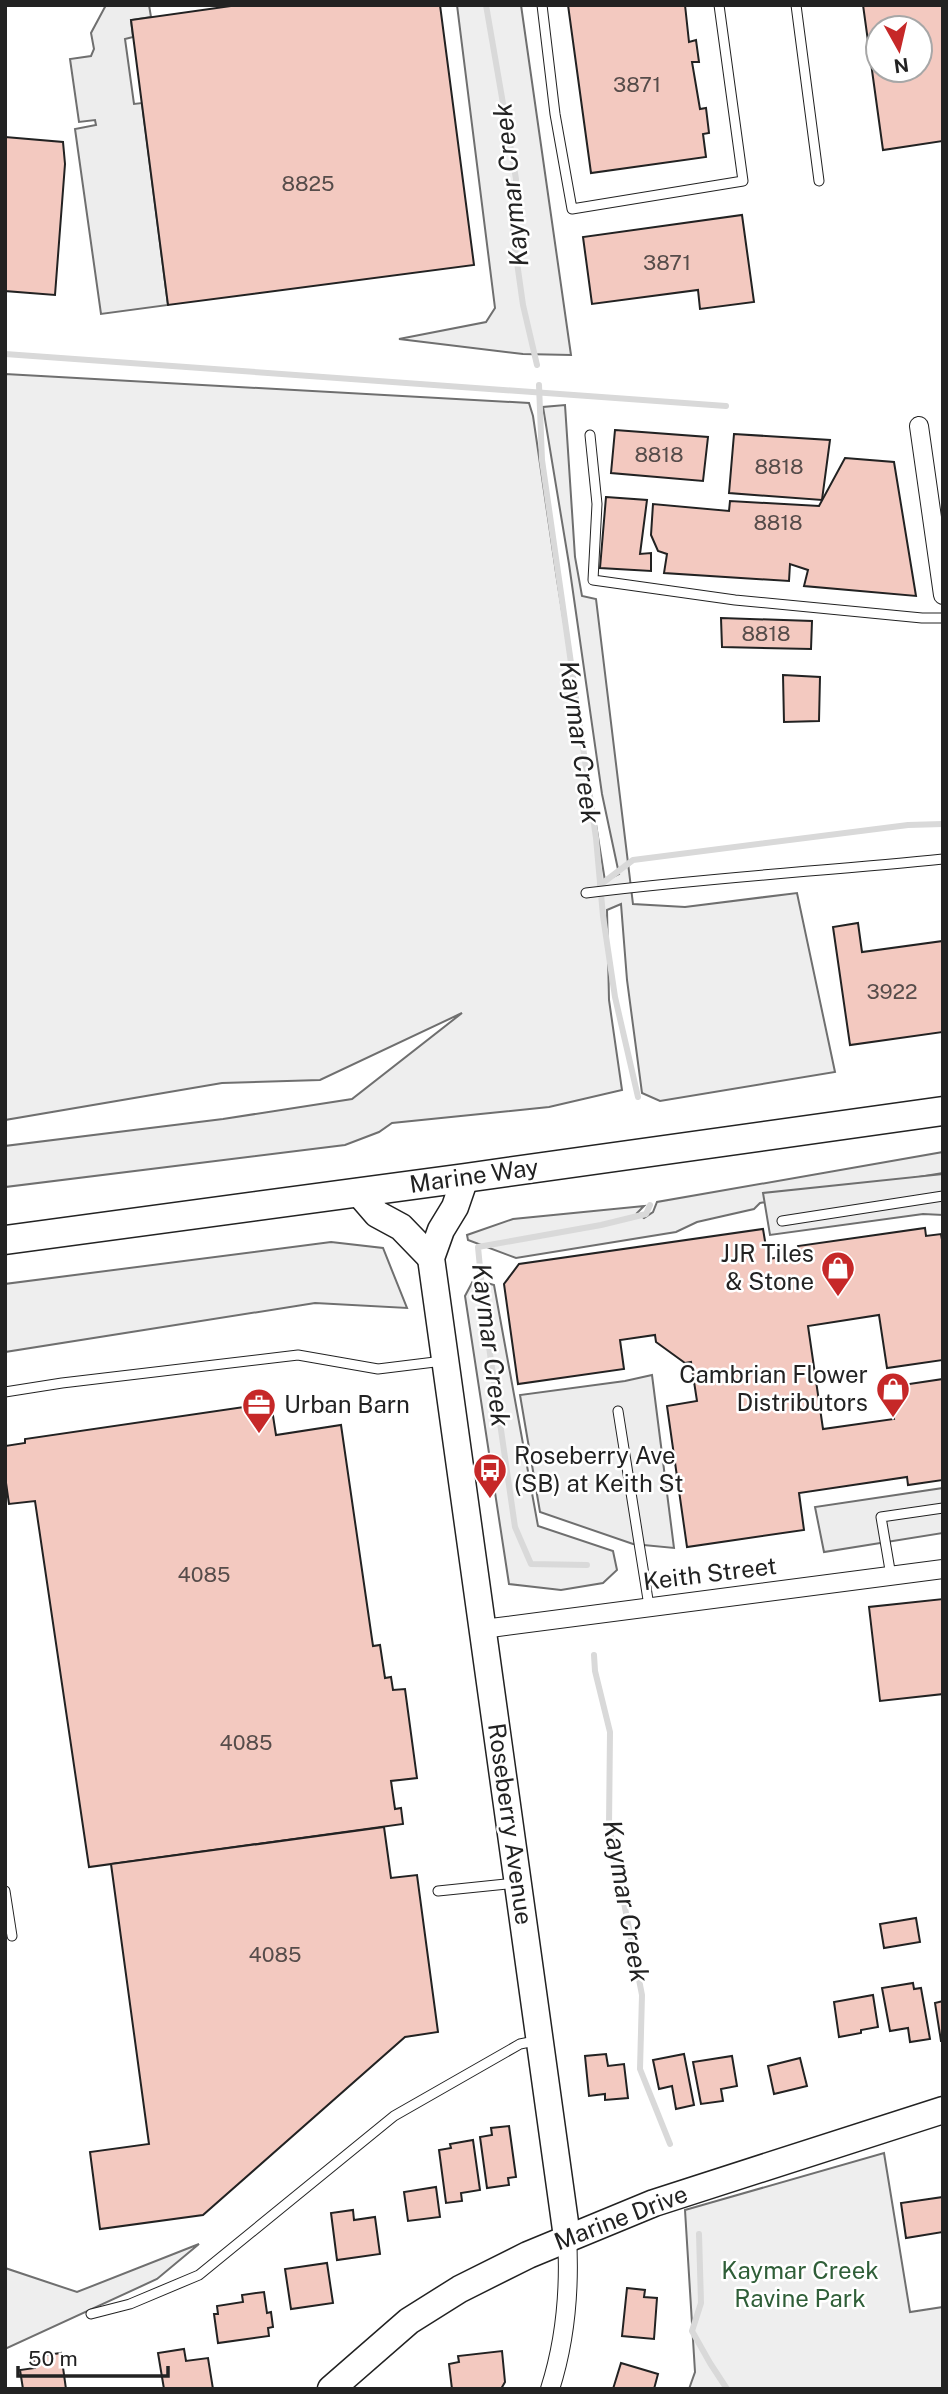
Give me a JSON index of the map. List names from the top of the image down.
{
  "streets": {
    "main road": ["Marine Way"],
    "street": ["Keith Street", "Roseberry Avenue", "Marine Drive"]
  },
  "crossings": [
    ["Marine Way", "Roseberry Avenue"],
    ["Keith Street", "Roseberry Avenue"],
    ["Roseberry Avenue", "Marine Drive"]
  ],
  "water": ["Kaymar Creek"],
  "parks": ["Kaymar Creek Ravine Park"],
  "places": {
    "shop": ["JJR Tiles & Stone", "Cambrian Flower Distributors"],
    "office": ["Urban Barn"],
    "bus stop": ["Roseberry Ave (SB) at Keith St"]
  },
  "house_numbers": [
    "3871",
    "8825",
    "3871",
    "8818",
    "8818",
    "8818",
    "8818",
    "3922",
    "4085",
    "4085",
    "4085"
  ],
  "scale_bar": "50 m",
  "north": "bottom"
}
